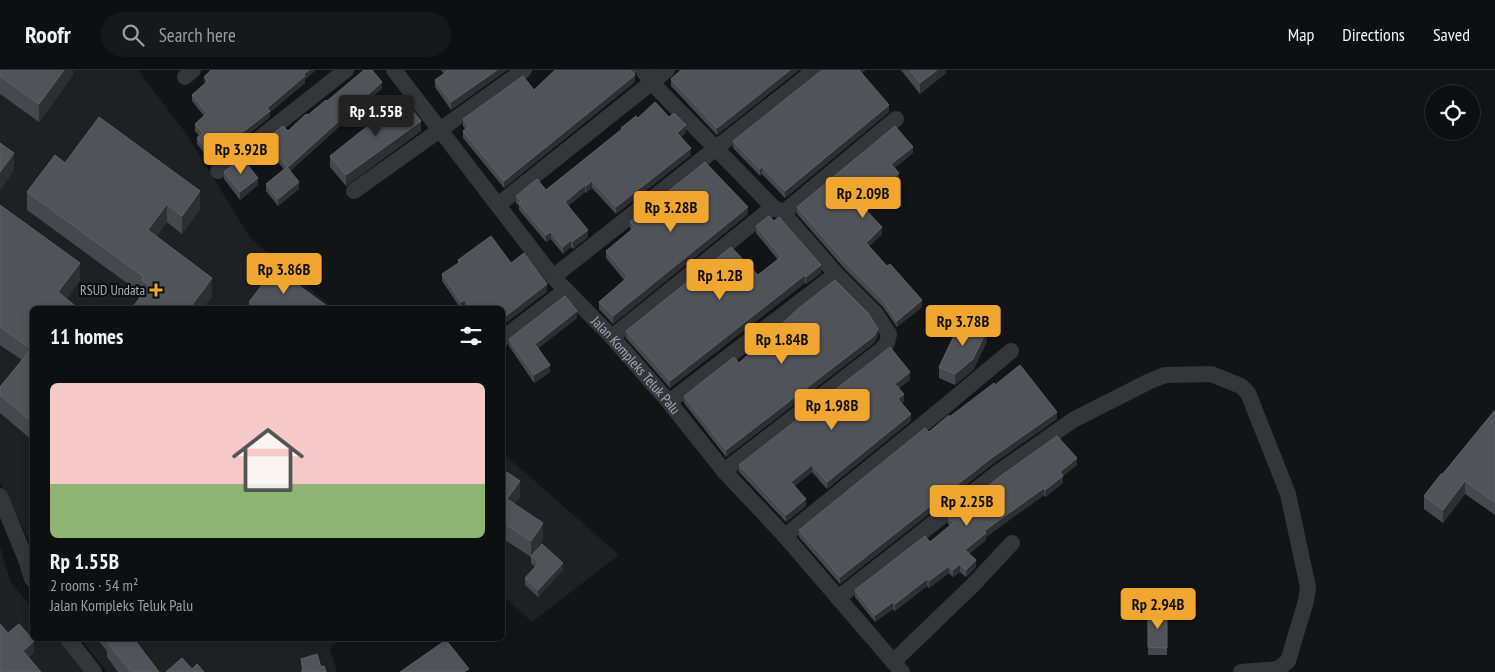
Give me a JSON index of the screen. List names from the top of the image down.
{
  "streets": {
    "street": ["Jalan Kompleks Teluk Palu"]
  },
  "places": {
    "health": ["RSUD Undata"]
  },
  "page": {
    "header": "Roofr",
    "search": "Search here",
    "nav": ["Map", "Directions", "Saved"],
    "price": [
      "Rp 1.55B",
      "Rp 3.92B",
      "Rp 2.09B",
      "Rp 3.28B",
      "Rp 3.86B",
      "Rp 1.2B",
      "Rp 3.78B",
      "Rp 1.84B",
      "Rp 1.98B",
      "Rp 2.25B",
      "Rp 2.94B"
    ],
    "heading": "11 homes",
    "list": [
      {
        "name": "Rp 1.55B",
        "note": "2 rooms · 54 m² · Jalan Kompleks Teluk Palu"
      }
    ]
  }
}
